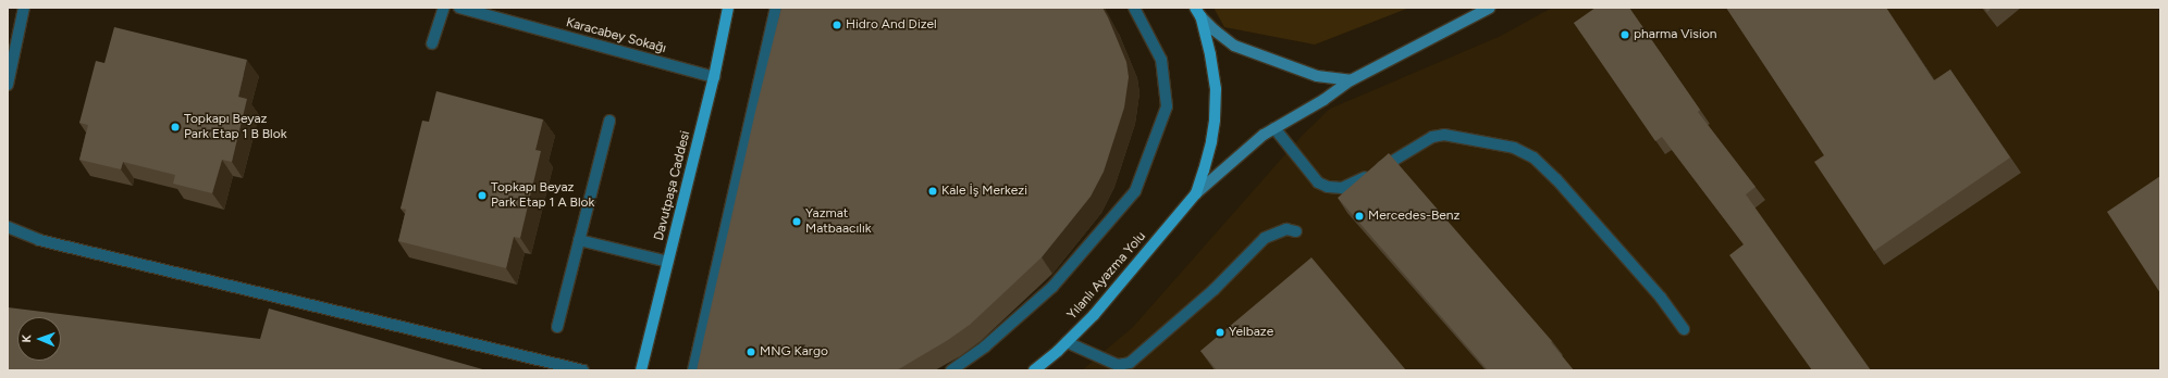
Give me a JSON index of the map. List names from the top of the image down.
{
  "streets": {
    "main road": ["Davutpaşa Caddesi", "Yılanlı Ayazma Yolu"],
    "street": ["Karacabey Sokağı"]
  },
  "crossings": [
    ["Karacabey Sokağı", "Davutpaşa Caddesi"]
  ],
  "places": [
    "Hidro And Dizel",
    "pharma Vision",
    "Topkapı Beyaz Park Etap 1 B Blok",
    "Kale İş Merkezi",
    "Topkapı Beyaz Park Etap 1 A Blok",
    "Mercedes-Benz",
    "Yazmat Matbaacılık",
    "Yelbaze",
    "MNG Kargo"
  ],
  "north": "left"
}
